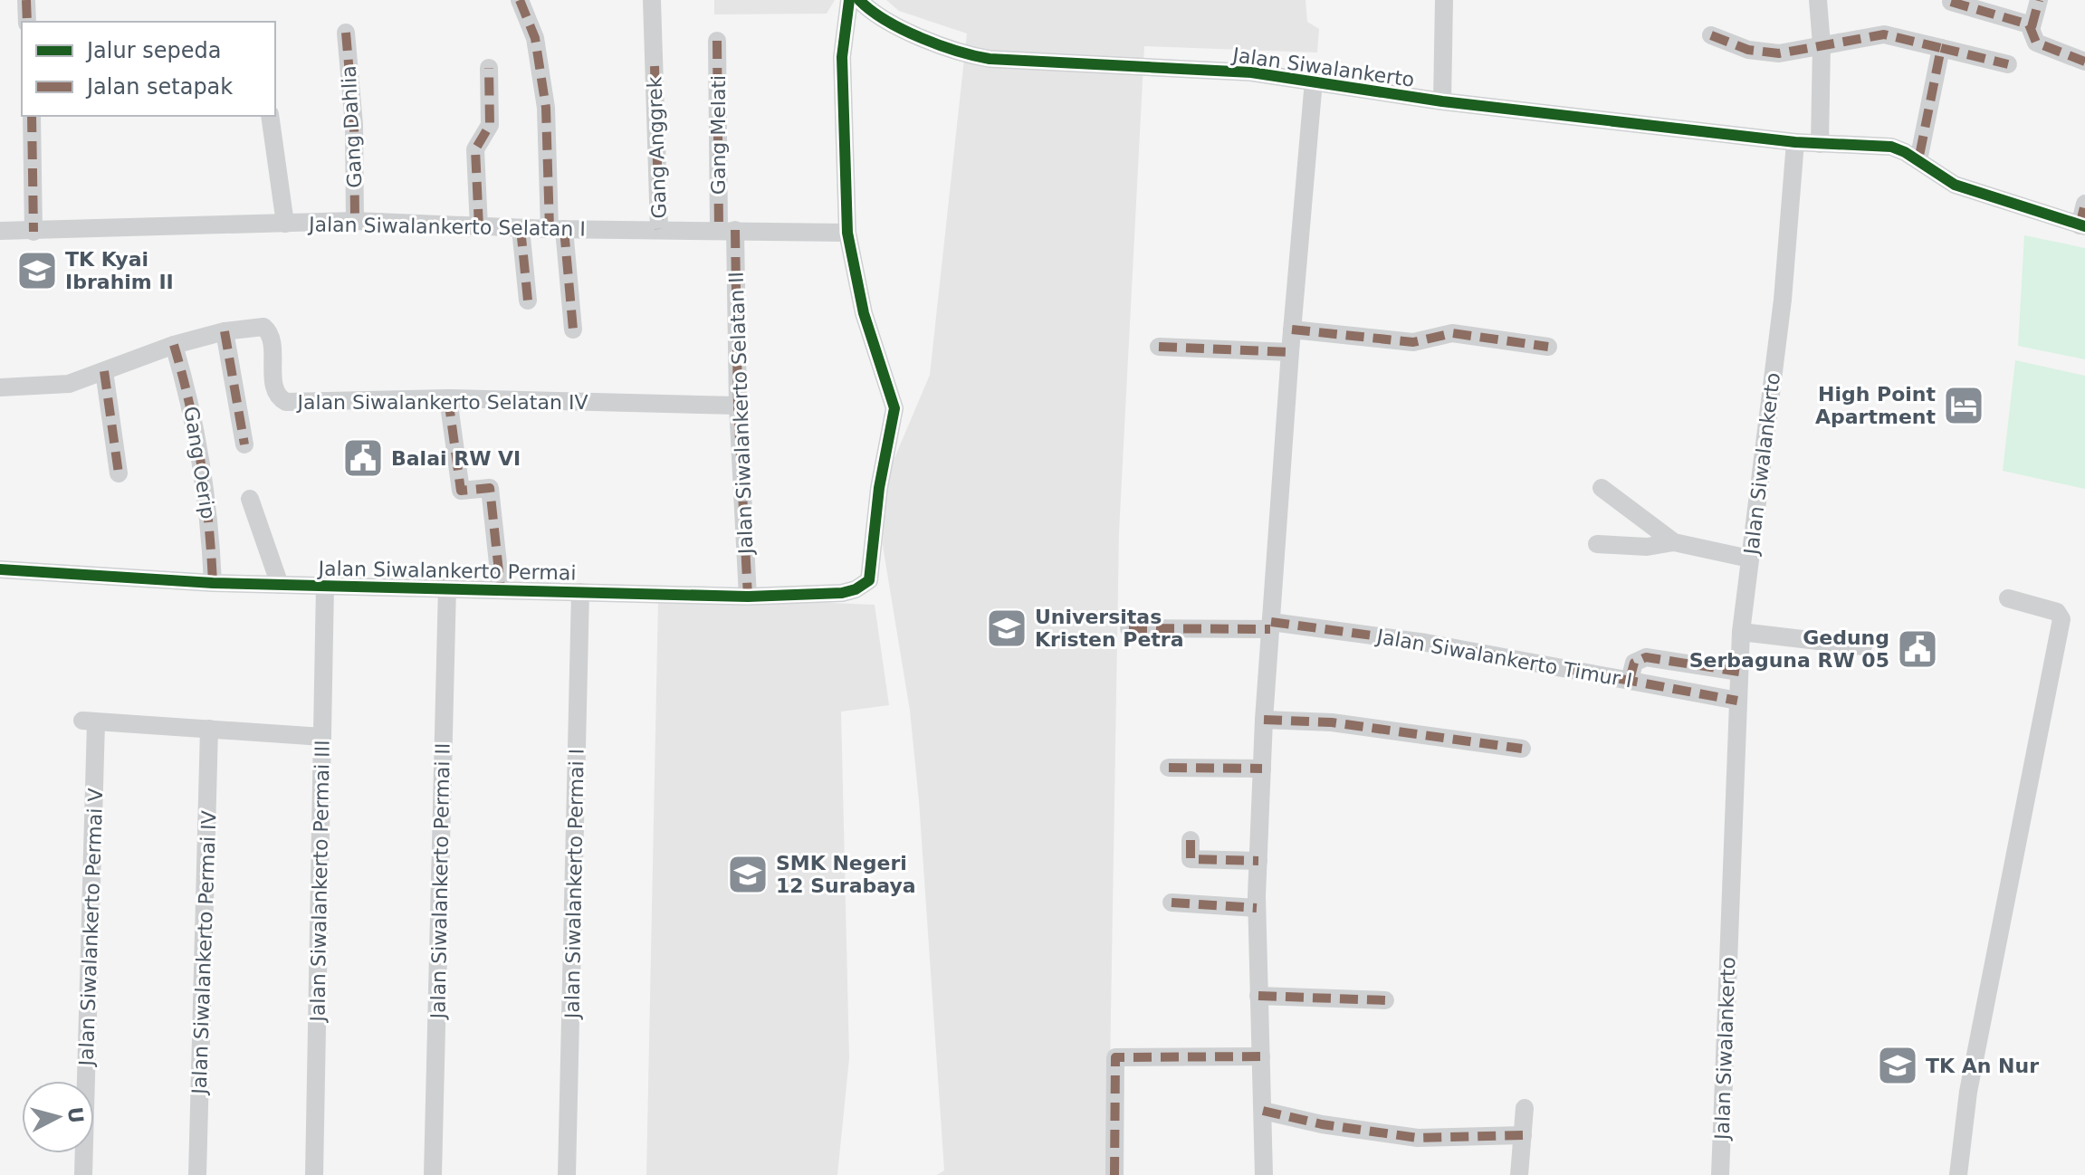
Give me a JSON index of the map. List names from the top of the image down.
{
  "streets": {
    "street": [
      "Jalan Siwalankerto",
      "Gang Dahlia",
      "Gang Melati",
      "Gang Anggrek",
      "Jalan Siwalankerto Selatan I",
      "Jalan Siwalankerto Selatan IV",
      "Jalan Siwalankerto Selatan II",
      "Gang Oerip",
      "Jalan Siwalankerto Permai",
      "Jalan Siwalankerto Timur I",
      "Jalan Siwalankerto Permai III",
      "Jalan Siwalankerto Permai II",
      "Jalan Siwalankerto Permai I",
      "Jalan Siwalankerto Permai V",
      "Jalan Siwalankerto Permai IV"
    ]
  },
  "crossings": [
    ["Jalan Siwalankerto", "Jalan Siwalankerto Timur I"],
    ["Gang Dahlia", "Jalan Siwalankerto Selatan I"],
    ["Gang Melati", "Jalan Siwalankerto Selatan I"],
    ["Gang Melati", "Jalan Siwalankerto Selatan II"],
    ["Gang Anggrek", "Jalan Siwalankerto Selatan I"],
    ["Jalan Siwalankerto Selatan I", "Jalan Siwalankerto Selatan II"],
    ["Jalan Siwalankerto Selatan I", "Jalan Siwalankerto Permai"],
    ["Jalan Siwalankerto Selatan IV", "Jalan Siwalankerto Selatan II"],
    ["Jalan Siwalankerto Selatan IV", "Gang Oerip"],
    ["Jalan Siwalankerto Selatan II", "Jalan Siwalankerto Permai"],
    ["Gang Oerip", "Jalan Siwalankerto Permai"],
    ["Jalan Siwalankerto Permai", "Jalan Siwalankerto Permai III"],
    ["Jalan Siwalankerto Permai", "Jalan Siwalankerto Permai II"],
    ["Jalan Siwalankerto Permai", "Jalan Siwalankerto Permai I"],
    ["Jalan Siwalankerto Permai V", "Jalan Siwalankerto Permai IV"]
  ],
  "places": {
    "school or university": [
      "TK Kyai Ibrahim II",
      "Universitas Kristen Petra",
      "SMK Negeri 12 Surabaya",
      "TK An Nur"
    ],
    "hotel": ["High Point Apartment"],
    "public building": ["Balai RW VI", "Gedung Serbaguna RW 05"]
  },
  "legend": ["Jalur sepeda", "Jalan setapak"],
  "north": "right"
}
